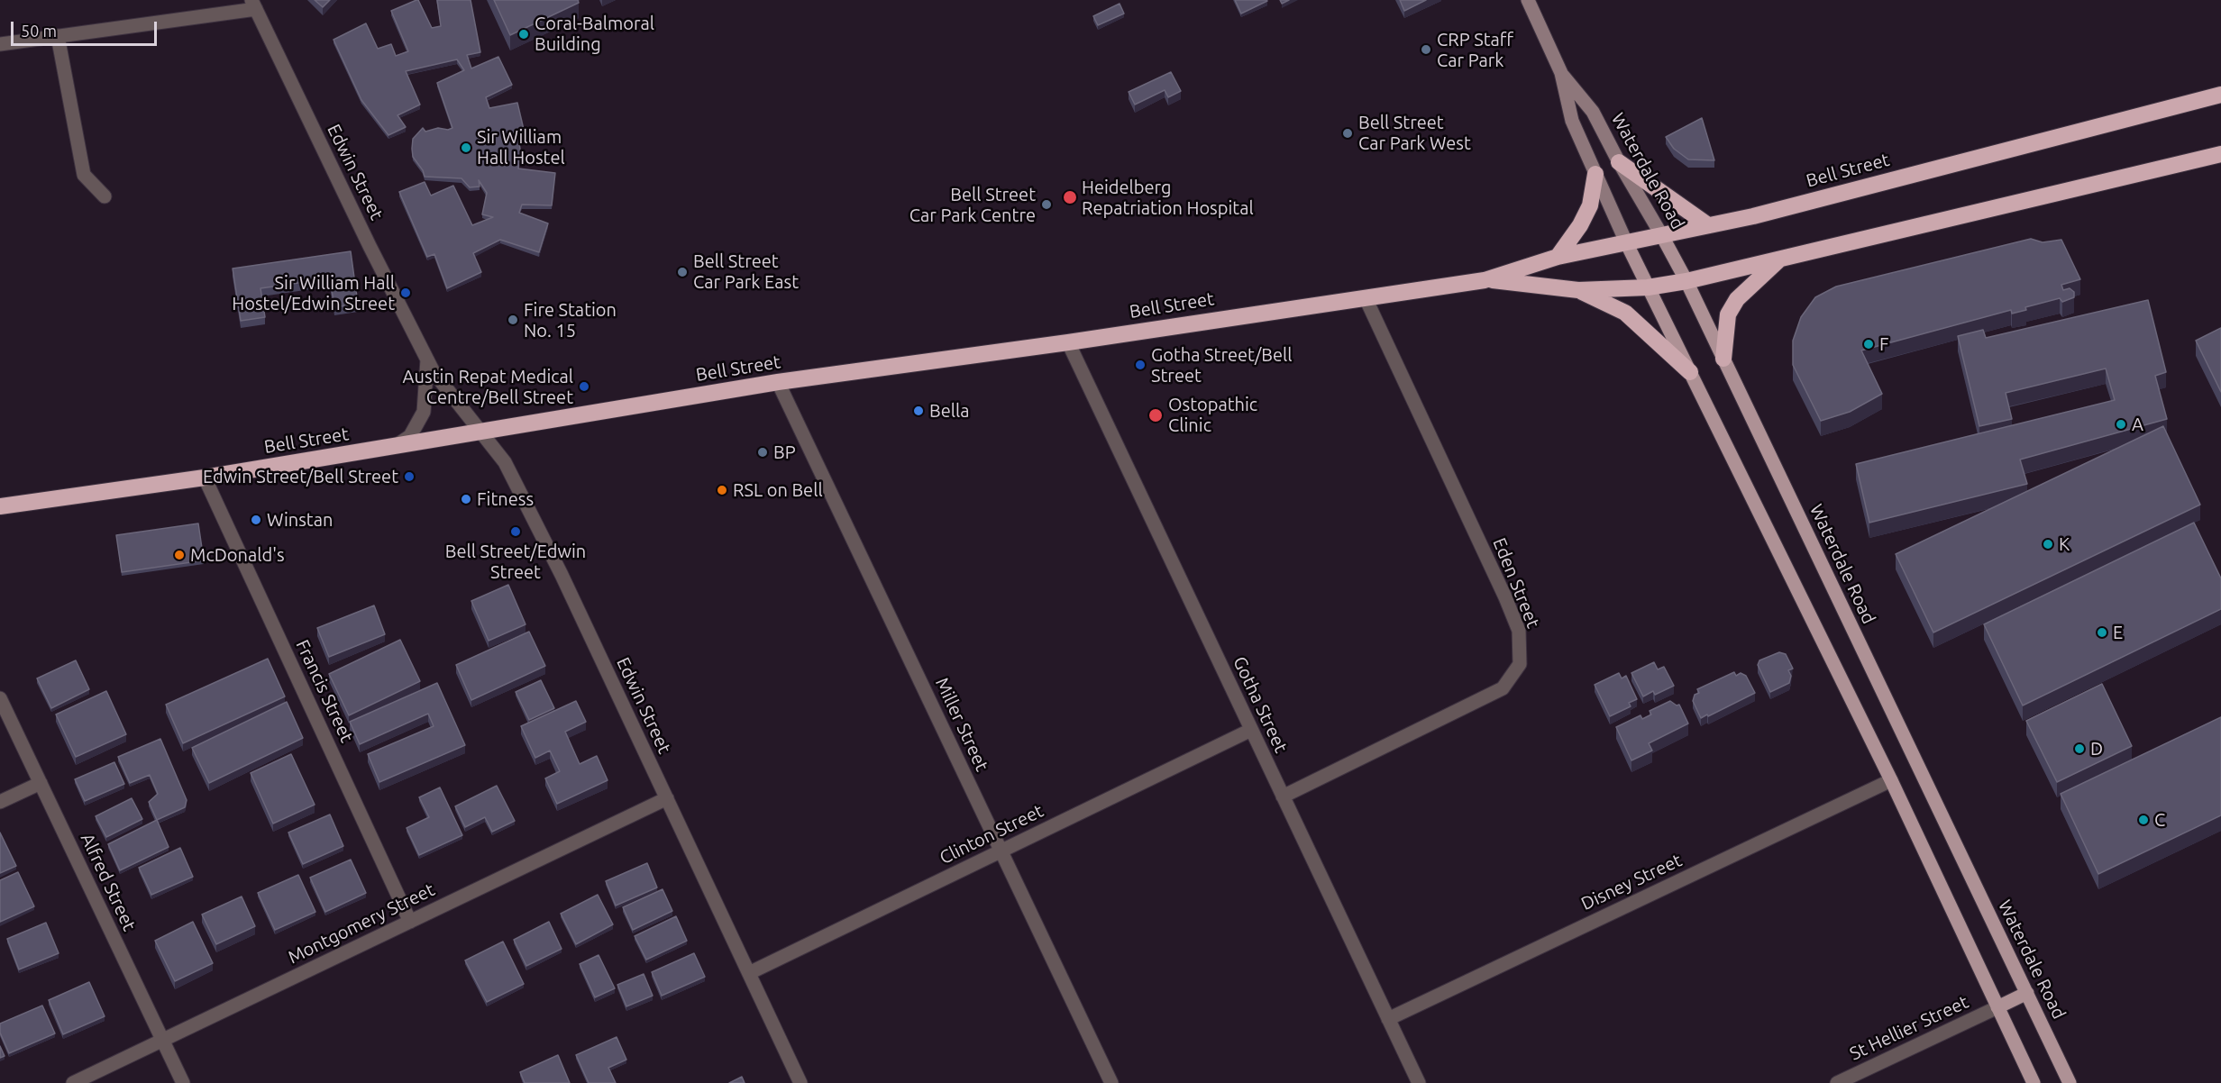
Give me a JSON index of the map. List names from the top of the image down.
{
  "streets": {
    "highway": ["Bell Street"],
    "main road": ["Waterdale Road"],
    "street": [
      "Edwin Street",
      "Eden Street",
      "Francis Street",
      "Gotha Street",
      "Miller Street",
      "Clinton Street",
      "Alfred Street",
      "Disney Street",
      "Montgomery Street",
      "St Hellier Street"
    ]
  },
  "crossings": [
    ["Bell Street", "Waterdale Road"],
    ["Bell Street", "Edwin Street"],
    ["Bell Street", "Eden Street"],
    ["Bell Street", "Francis Street"],
    ["Bell Street", "Gotha Street"],
    ["Bell Street", "Miller Street"],
    ["Waterdale Road", "Disney Street"],
    ["Waterdale Road", "St Hellier Street"],
    ["Edwin Street", "Clinton Street"],
    ["Edwin Street", "Montgomery Street"],
    ["Eden Street", "Gotha Street"],
    ["Francis Street", "Montgomery Street"],
    ["Gotha Street", "Clinton Street"],
    ["Gotha Street", "Disney Street"],
    ["Miller Street", "Clinton Street"],
    ["Alfred Street", "Montgomery Street"]
  ],
  "places": [
    "Coral-Balmoral Building",
    "CRP Staff Car Park",
    "Bell Street Car Park West",
    "Sir William Hall Hostel",
    "Heidelberg Repatriation Hospital",
    "Bell Street Car Park Centre",
    "Bell Street Car Park East",
    "Sir William Hall Hostel/Edwin Street",
    "Fire Station No. 15",
    "F",
    "Gotha Street/Bell Street",
    "Austin Repat Medical Centre/Bell Street",
    "Bella",
    "Ostopathic Clinic",
    "A",
    "BP",
    "Edwin Street/Bell Street",
    "RSL on Bell",
    "Fitness",
    "Winstan",
    "Bell Street/Edwin Street",
    "K",
    "McDonald's",
    "E",
    "D",
    "C"
  ],
  "scale_bar": "50 m"
}
